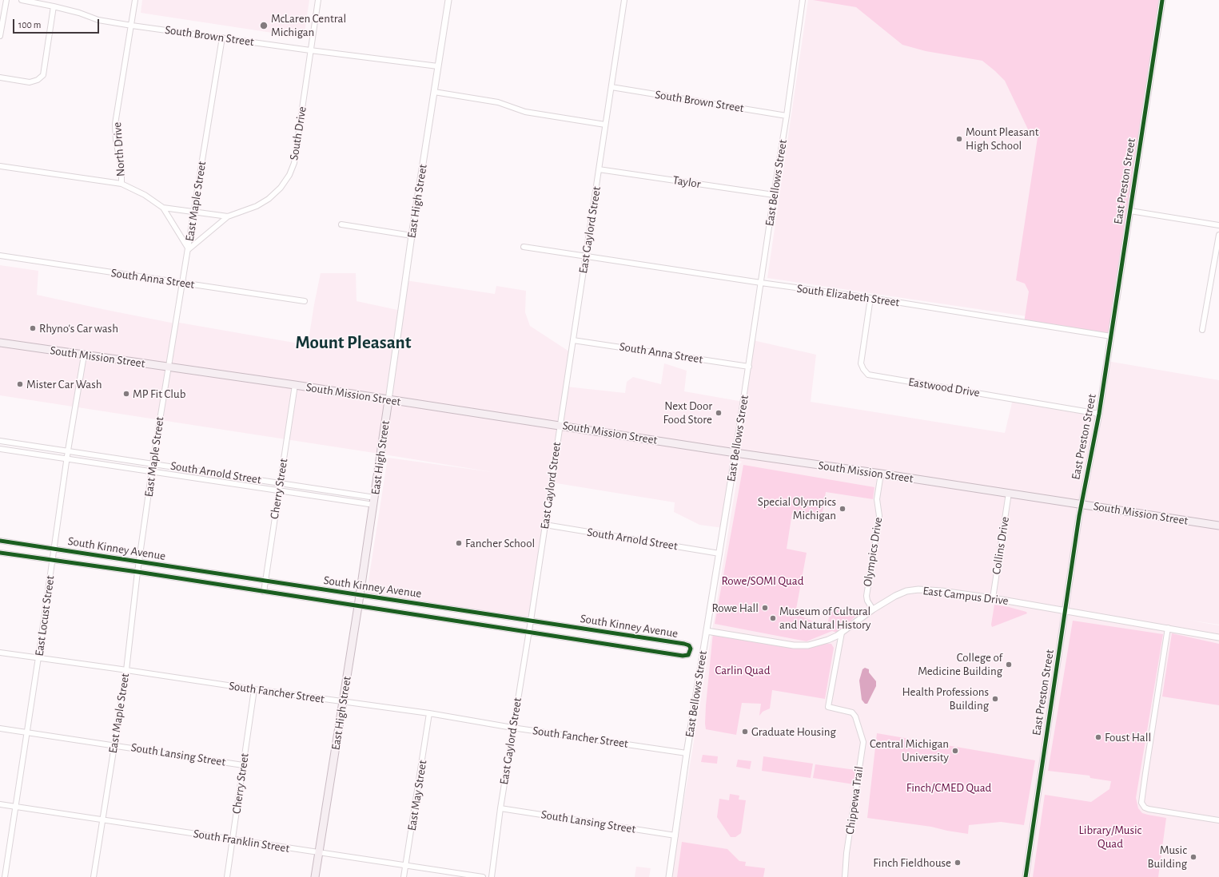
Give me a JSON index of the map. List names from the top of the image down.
{
  "streets": {
    "main road": ["East High Street", "South Mission Street"],
    "street": [
      "South Brown Street",
      "South Drive",
      "North Drive",
      "East Preston Street",
      "Taylor",
      "East Bellows Street",
      "East Maple Street",
      "East Gaylord Street",
      "South Anna Street",
      "South Elizabeth Street",
      "Eastwood Drive",
      "South Arnold Street",
      "Cherry Street",
      "Collins Drive",
      "South Kinney Avenue",
      "Olympics Drive",
      "East Campus Drive",
      "East Locust Street",
      "South Fancher Street",
      "South Lansing Street",
      "East May Street",
      "Chippewa Trail",
      "South Franklin Street"
    ]
  },
  "crossings": [
    ["South Brown Street", "South Drive"],
    ["South Brown Street", "North Drive"],
    ["South Brown Street", "East Bellows Street"],
    ["South Brown Street", "East Maple Street"],
    ["South Brown Street", "East High Street"],
    ["South Brown Street", "East Gaylord Street"],
    ["South Drive", "North Drive"],
    ["South Drive", "East Maple Street"],
    ["North Drive", "East Maple Street"],
    ["East Preston Street", "South Elizabeth Street"],
    ["East Preston Street", "South Mission Street"],
    ["East Preston Street", "Eastwood Drive"],
    ["East Preston Street", "East Campus Drive"],
    ["Taylor", "East Bellows Street"],
    ["Taylor", "East Gaylord Street"],
    ["East Bellows Street", "South Anna Street"],
    ["East Bellows Street", "South Elizabeth Street"],
    ["East Bellows Street", "South Mission Street"],
    ["East Bellows Street", "South Arnold Street"],
    ["East Bellows Street", "East Campus Drive"],
    ["East Bellows Street", "South Fancher Street"],
    ["East Bellows Street", "South Lansing Street"],
    ["East Maple Street", "South Anna Street"],
    ["East Maple Street", "South Mission Street"],
    ["East Maple Street", "South Arnold Street"],
    ["East Maple Street", "South Kinney Avenue"],
    ["East Maple Street", "South Fancher Street"],
    ["East Maple Street", "South Lansing Street"],
    ["East Maple Street", "South Franklin Street"],
    ["East High Street", "South Mission Street"],
    ["East High Street", "South Arnold Street"],
    ["East High Street", "South Kinney Avenue"],
    ["East High Street", "South Fancher Street"],
    ["East High Street", "South Franklin Street"],
    ["East Gaylord Street", "South Anna Street"],
    ["East Gaylord Street", "South Elizabeth Street"],
    ["East Gaylord Street", "South Mission Street"],
    ["East Gaylord Street", "South Arnold Street"],
    ["East Gaylord Street", "South Kinney Avenue"],
    ["East Gaylord Street", "South Fancher Street"],
    ["East Gaylord Street", "South Lansing Street"],
    ["South Elizabeth Street", "Eastwood Drive"],
    ["South Mission Street", "Cherry Street"],
    ["South Mission Street", "Collins Drive"],
    ["South Mission Street", "Olympics Drive"],
    ["South Mission Street", "East Locust Street"],
    ["South Arnold Street", "Cherry Street"],
    ["South Arnold Street", "East Locust Street"],
    ["Cherry Street", "South Kinney Avenue"],
    ["Cherry Street", "South Fancher Street"],
    ["Cherry Street", "South Lansing Street"],
    ["Cherry Street", "South Franklin Street"],
    ["Collins Drive", "East Campus Drive"],
    ["South Kinney Avenue", "East Locust Street"],
    ["Olympics Drive", "East Campus Drive"],
    ["East Campus Drive", "Chippewa Trail"],
    ["East Locust Street", "South Fancher Street"],
    ["East Locust Street", "South Lansing Street"],
    ["East Locust Street", "South Franklin Street"],
    ["South Fancher Street", "East May Street"],
    ["East May Street", "South Franklin Street"]
  ],
  "districts": ["Mount Pleasant"],
  "parks": [
    "Rowe/SOMI Quad",
    "Carlin Quad",
    "Finch/CMED Quad",
    "Library/Music Quad"
  ],
  "places": [
    "McLaren Central Michigan",
    "Mount Pleasant High School",
    "Rhyno's Car wash",
    "Mister Car Wash",
    "MP Fit Club",
    "Next Door Food Store",
    "Special Olympics Michigan",
    "Fancher School",
    "Rowe Hall",
    "Museum of Cultural and Natural History",
    "College of Medicine Building",
    "Health Professions Building",
    "Graduate Housing",
    "Foust Hall",
    "Central Michigan University",
    "Music Building",
    "Finch Fieldhouse"
  ],
  "scale_bar": "100 m"
}
